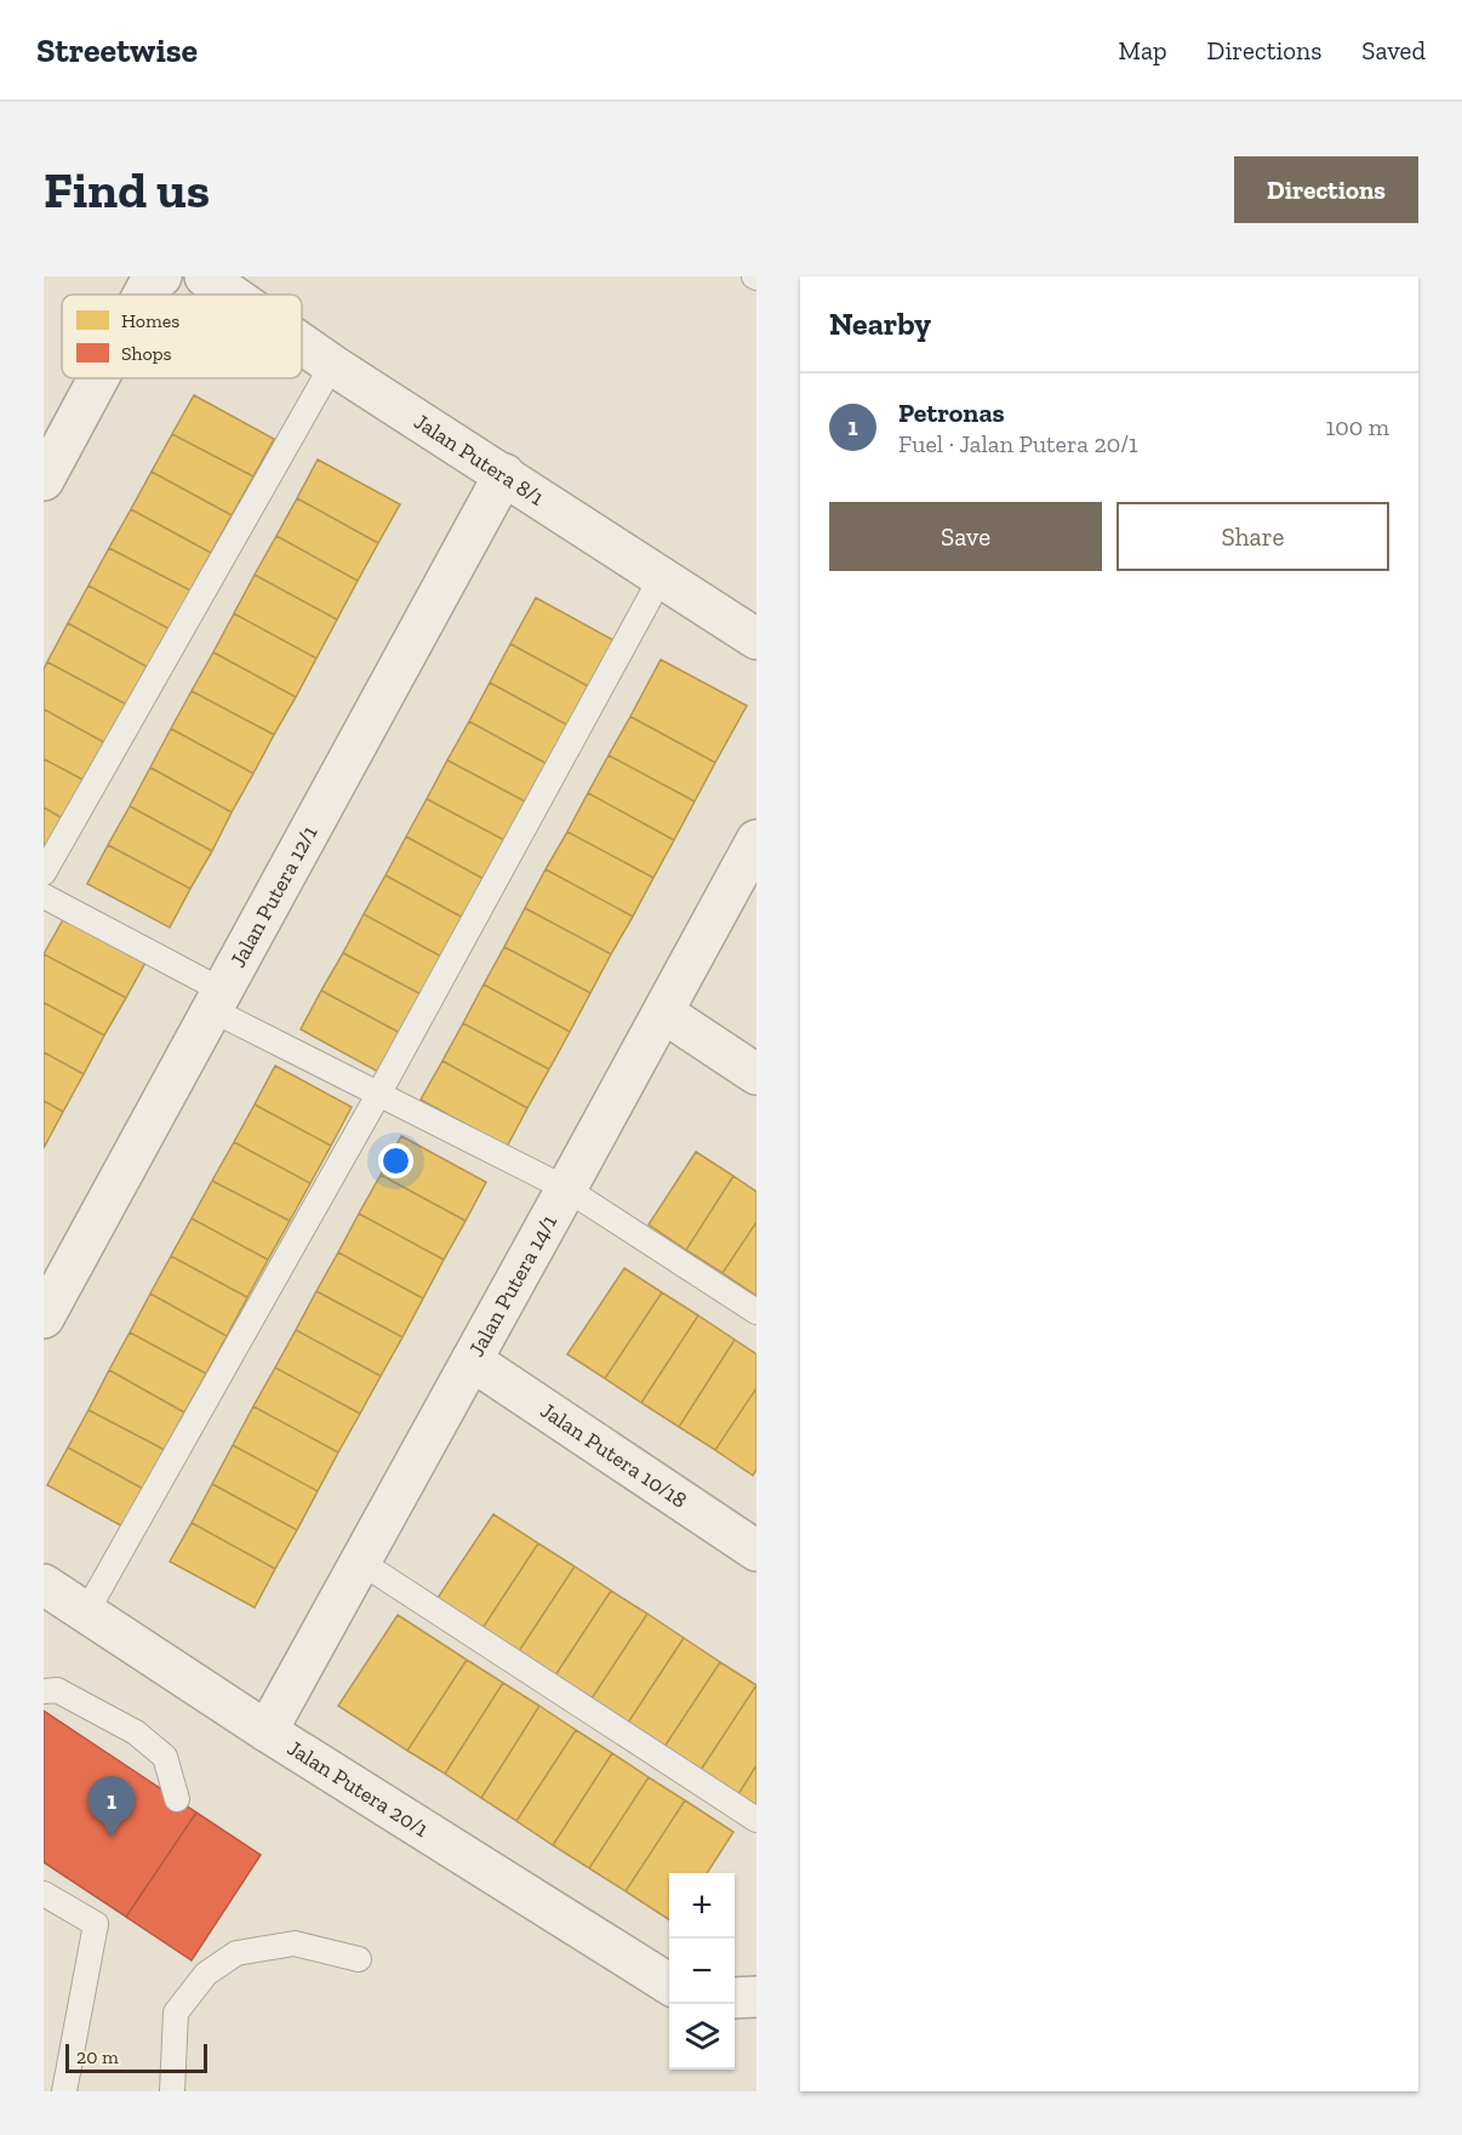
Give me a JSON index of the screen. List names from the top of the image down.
{
  "streets": {
    "street": [
      "Jalan Putera 8/1",
      "Jalan Putera 12/1",
      "Jalan Putera 14/1",
      "Jalan Putera 10/18",
      "Jalan Putera 20/1"
    ]
  },
  "crossings": [
    ["Jalan Putera 8/1", "Jalan Putera 12/1"],
    ["Jalan Putera 14/1", "Jalan Putera 10/18"],
    ["Jalan Putera 14/1", "Jalan Putera 20/1"]
  ],
  "legend": ["Homes", "Shops"],
  "scale_bar": "20 m",
  "page": {
    "header": "Streetwise",
    "nav": ["Map", "Directions", "Saved"],
    "buttons": [
      "Directions",
      ["Save", "Share"]
    ],
    "title": "Find us",
    "heading": "Nearby",
    "list": [
      {
        "mark": "1",
        "name": "Petronas",
        "note": "Fuel · Jalan Putera 20/1",
        "value": "100 m"
      }
    ],
    "pins": "1",
    "map_buttons": ["+", "−"],
    "scale": "20 m"
  }
}
